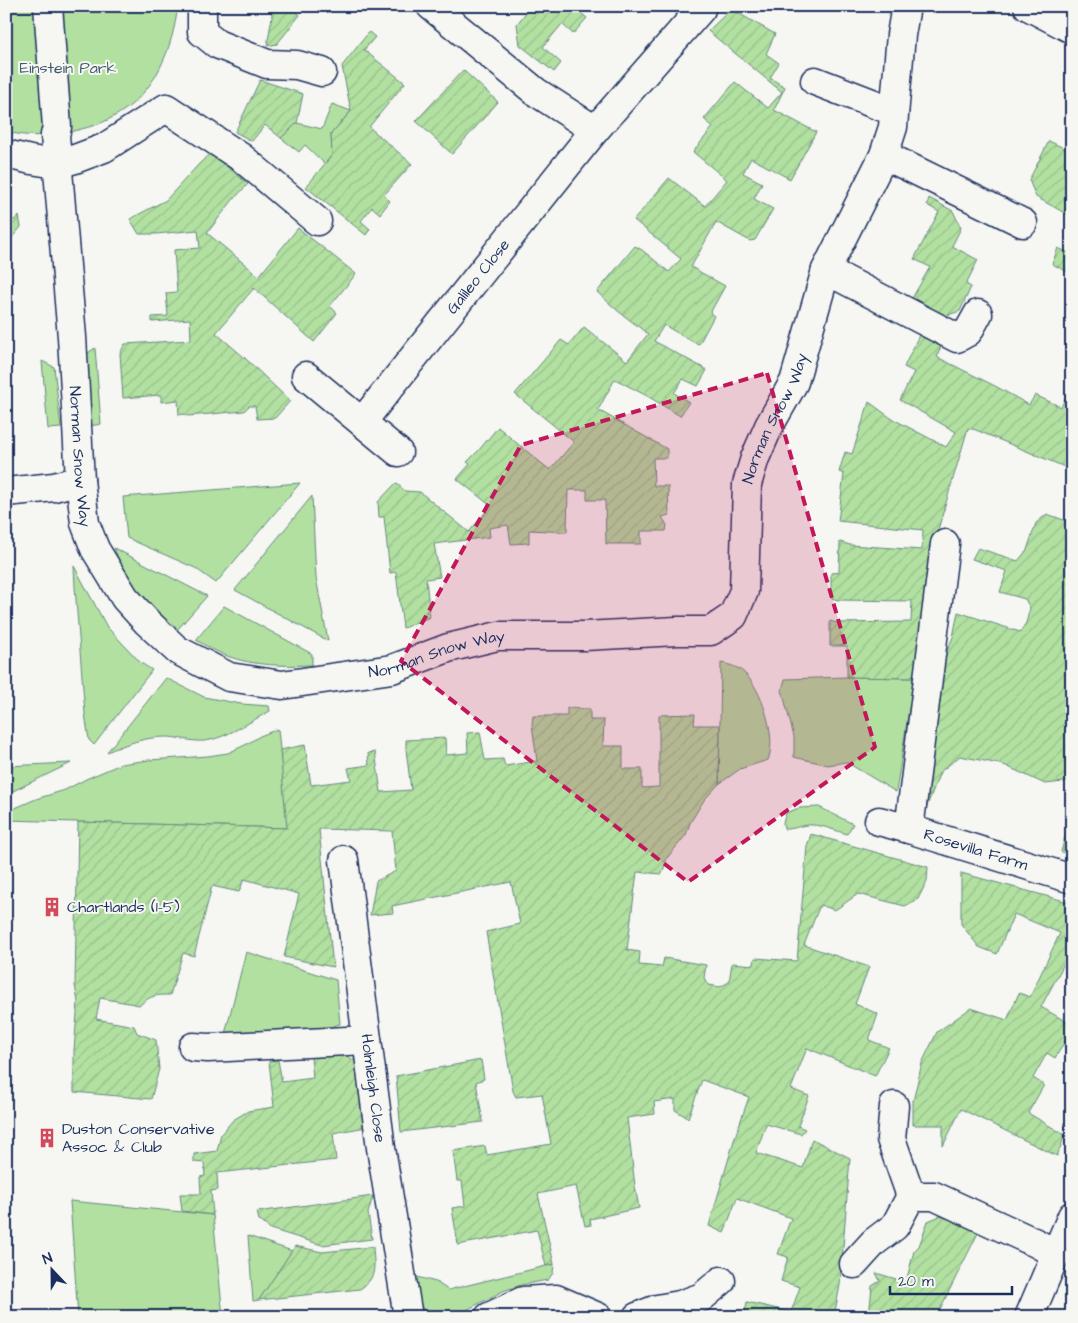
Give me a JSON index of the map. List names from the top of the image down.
{
  "streets": {
    "street": [
      "Galileo Close",
      "Norman Snow Way",
      "Rosevilla Farm",
      "Holmleigh Close"
    ]
  },
  "parks": ["Einstein Park"],
  "places": {
    "building": ["Chartlands (1-5)", "Duston Conservative Assoc & Club"]
  },
  "scale_bar": "20 m",
  "north": "top"
}
